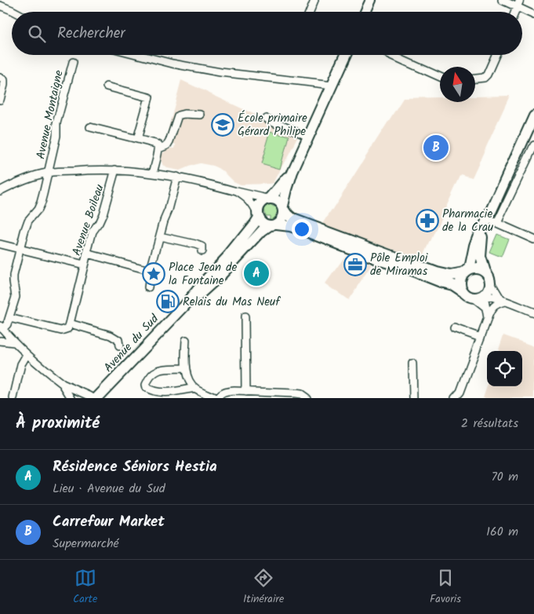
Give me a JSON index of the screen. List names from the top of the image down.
{
  "streets": {
    "main road": ["Avenue du Sud"],
    "street": ["Avenue Montaigne", "Avenue Boileau"]
  },
  "places": {
    "school or university": ["École primaire Gérard Philipe"],
    "pharmacy": ["Pharmacie de la Crau"],
    "office": ["Pôle Emploi de Miramas"],
    "place": ["Place Jean de la Fontaine"],
    "fuel station": ["Relais du Mas Neuf"]
  },
  "north": "top",
  "page": {
    "search": "Rechercher",
    "pins": ["B", "A"],
    "heading": ["À proximité", "2 résultats"],
    "list": [
      {
        "mark": "A",
        "name": "Résidence Séniors Hestia",
        "note": "Lieu · Avenue du Sud",
        "value": "70 m"
      },
      {
        "mark": "B",
        "name": "Carrefour Market",
        "note": "Supermarché",
        "value": "160 m"
      }
    ],
    "nav": ["Carte", "Itinéraire", "Favoris"]
  }
}
